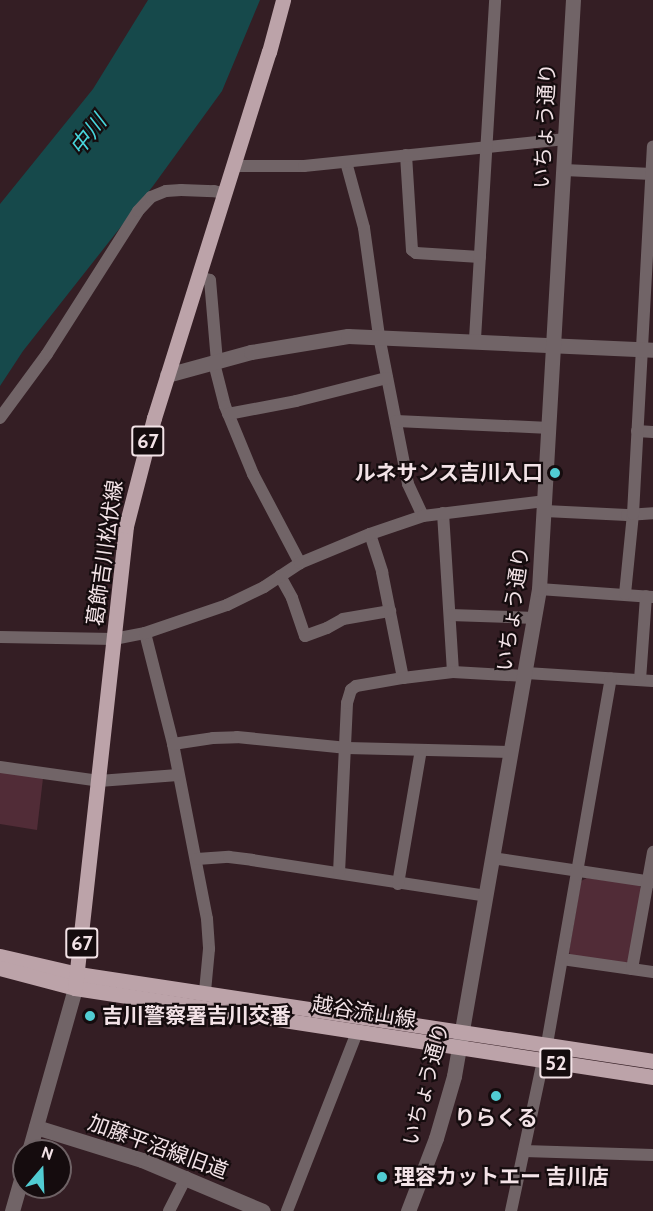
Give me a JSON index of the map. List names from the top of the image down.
{
  "streets": {
    "main road": [
      "67",
      "葛飾吉川松伏線",
      "越谷流山線",
      "52"
    ],
    "street": ["いちょう通り", "加藤平沼線旧道"]
  },
  "crossings": [
    ["いちょう通り", "越谷流山線"],
    ["葛飾吉川松伏線", "越谷流山線"]
  ],
  "water": ["中川"],
  "places": [
    "ルネサンス吉川入口",
    "吉川警察署吉川交番",
    "りらくる",
    "理容カットエー 吉川店"
  ],
  "north": "top"
}
